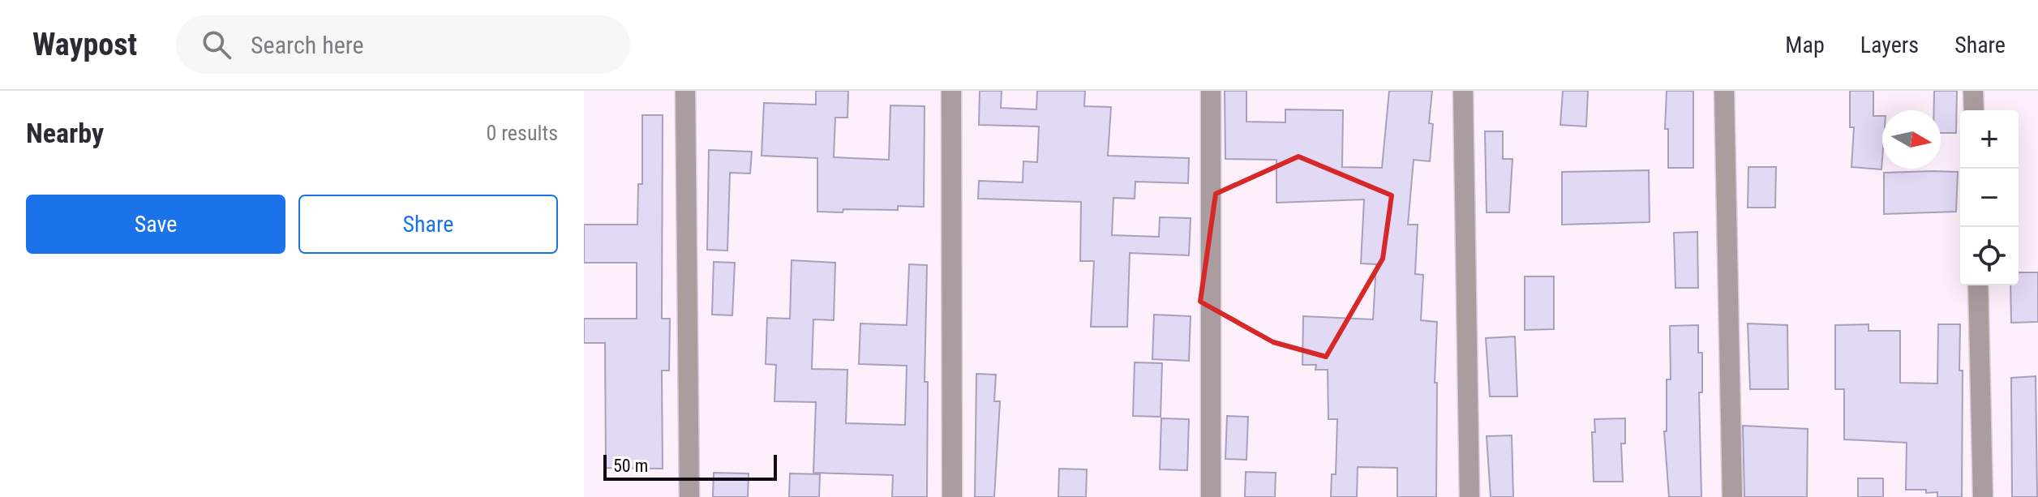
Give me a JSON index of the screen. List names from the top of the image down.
{
  "scale_bar": "50 m",
  "north": "right",
  "page": {
    "header": "Waypost",
    "search": "Search here",
    "nav": ["Map", "Layers", "Share"],
    "heading": ["Nearby", "0 results"],
    "map_buttons": ["+", "−"],
    "buttons": ["Save", "Share"],
    "scale": "50 m"
  }
}
